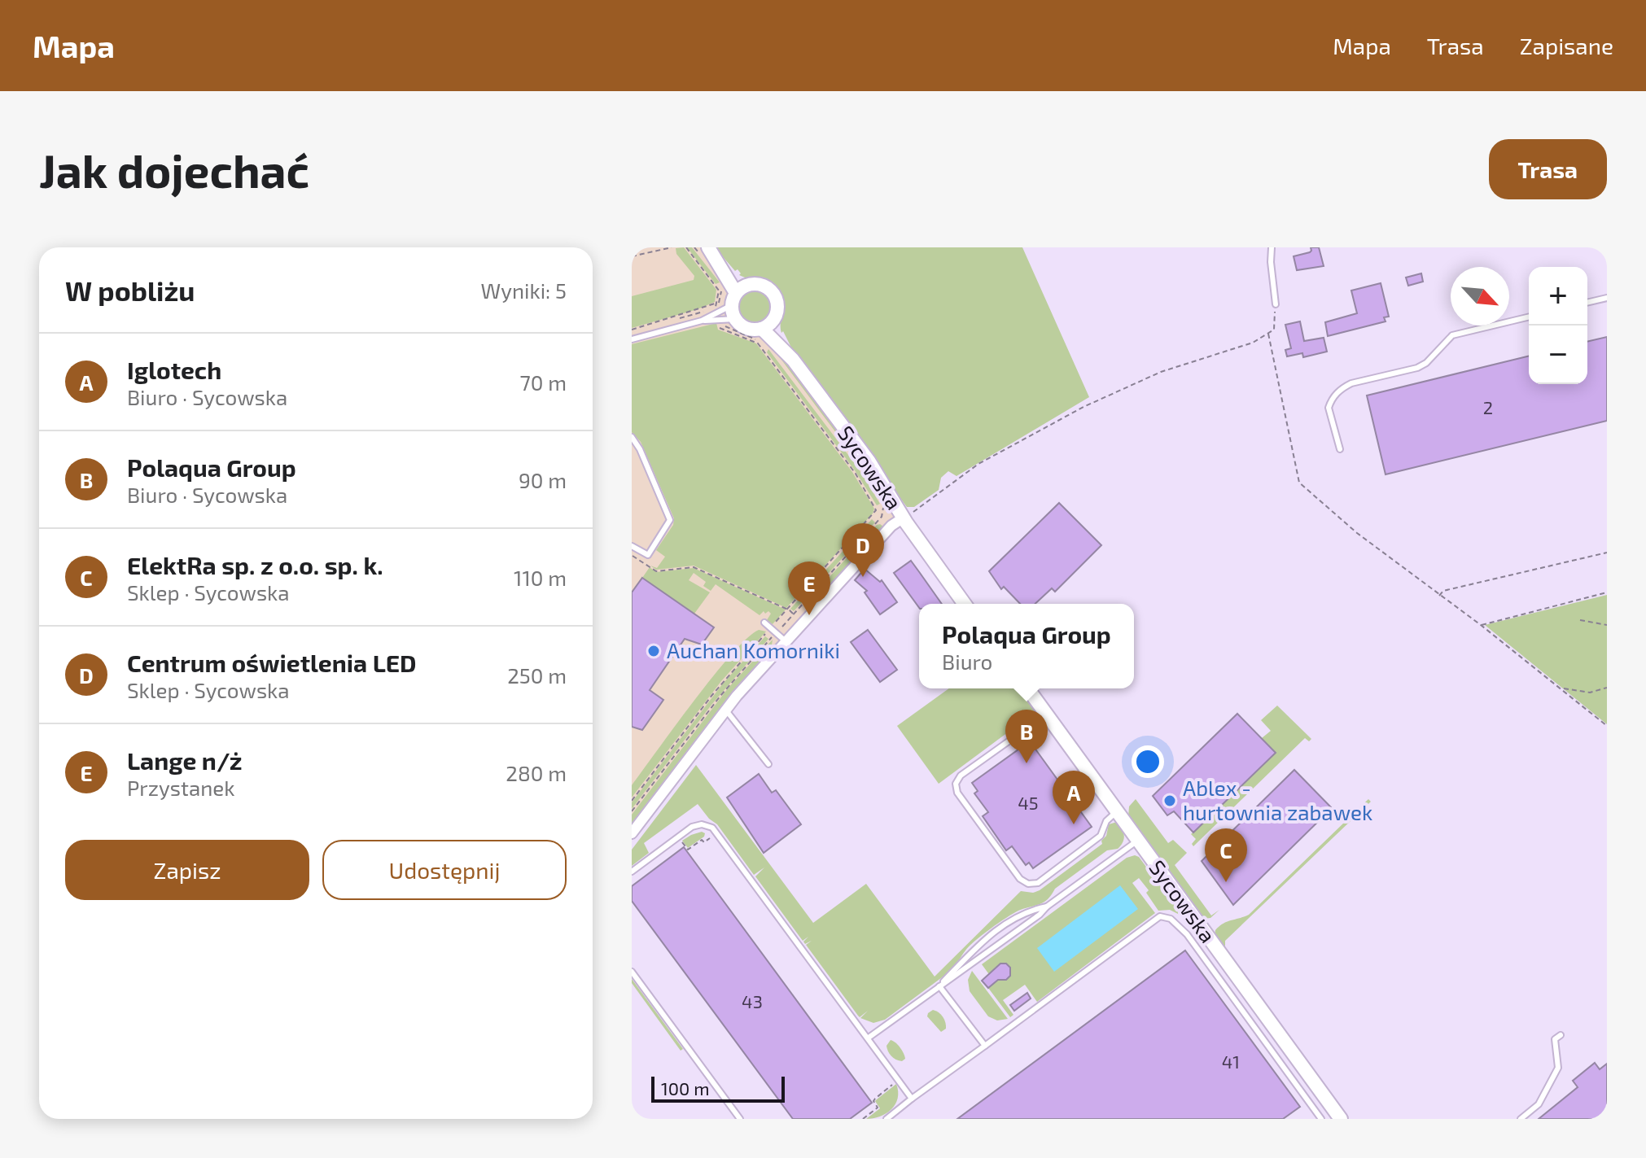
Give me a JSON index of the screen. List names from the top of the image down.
{
  "streets": {
    "street": ["Sycowska"]
  },
  "places": ["Auchan Komorniki", "Ablex - hurtownia zabawek"],
  "house_numbers": [
    "2",
    "45",
    "43",
    "41"
  ],
  "scale_bar": "100 m",
  "north": "bottom right",
  "page": {
    "header": "Mapa",
    "nav": ["Mapa", "Trasa", "Zapisane"],
    "buttons": [
      "Trasa",
      ["Zapisz", "Udostępnij"]
    ],
    "title": "Jak dojechać",
    "heading": ["W pobliżu", "Wyniki: 5"],
    "map_buttons": ["+", "−"],
    "list": [
      {
        "mark": "A",
        "name": "Iglotech",
        "note": "Biuro · Sycowska",
        "value": "70 m"
      },
      {
        "mark": "B",
        "name": "Polaqua Group",
        "note": "Biuro · Sycowska",
        "value": "90 m"
      },
      {
        "mark": "C",
        "name": "ElektRa sp. z o.o. sp. k.",
        "note": "Sklep · Sycowska",
        "value": "110 m"
      },
      {
        "mark": "D",
        "name": "Centrum oświetlenia LED",
        "note": "Sklep · Sycowska",
        "value": "250 m"
      },
      {
        "mark": "E",
        "name": "Lange n/ż",
        "note": "Przystanek",
        "value": "280 m"
      }
    ],
    "pins": [
      "D",
      "E",
      "B",
      "A",
      "C"
    ],
    "popup": ["Polaqua Group", "Biuro"],
    "scale": "100 m"
  }
}
